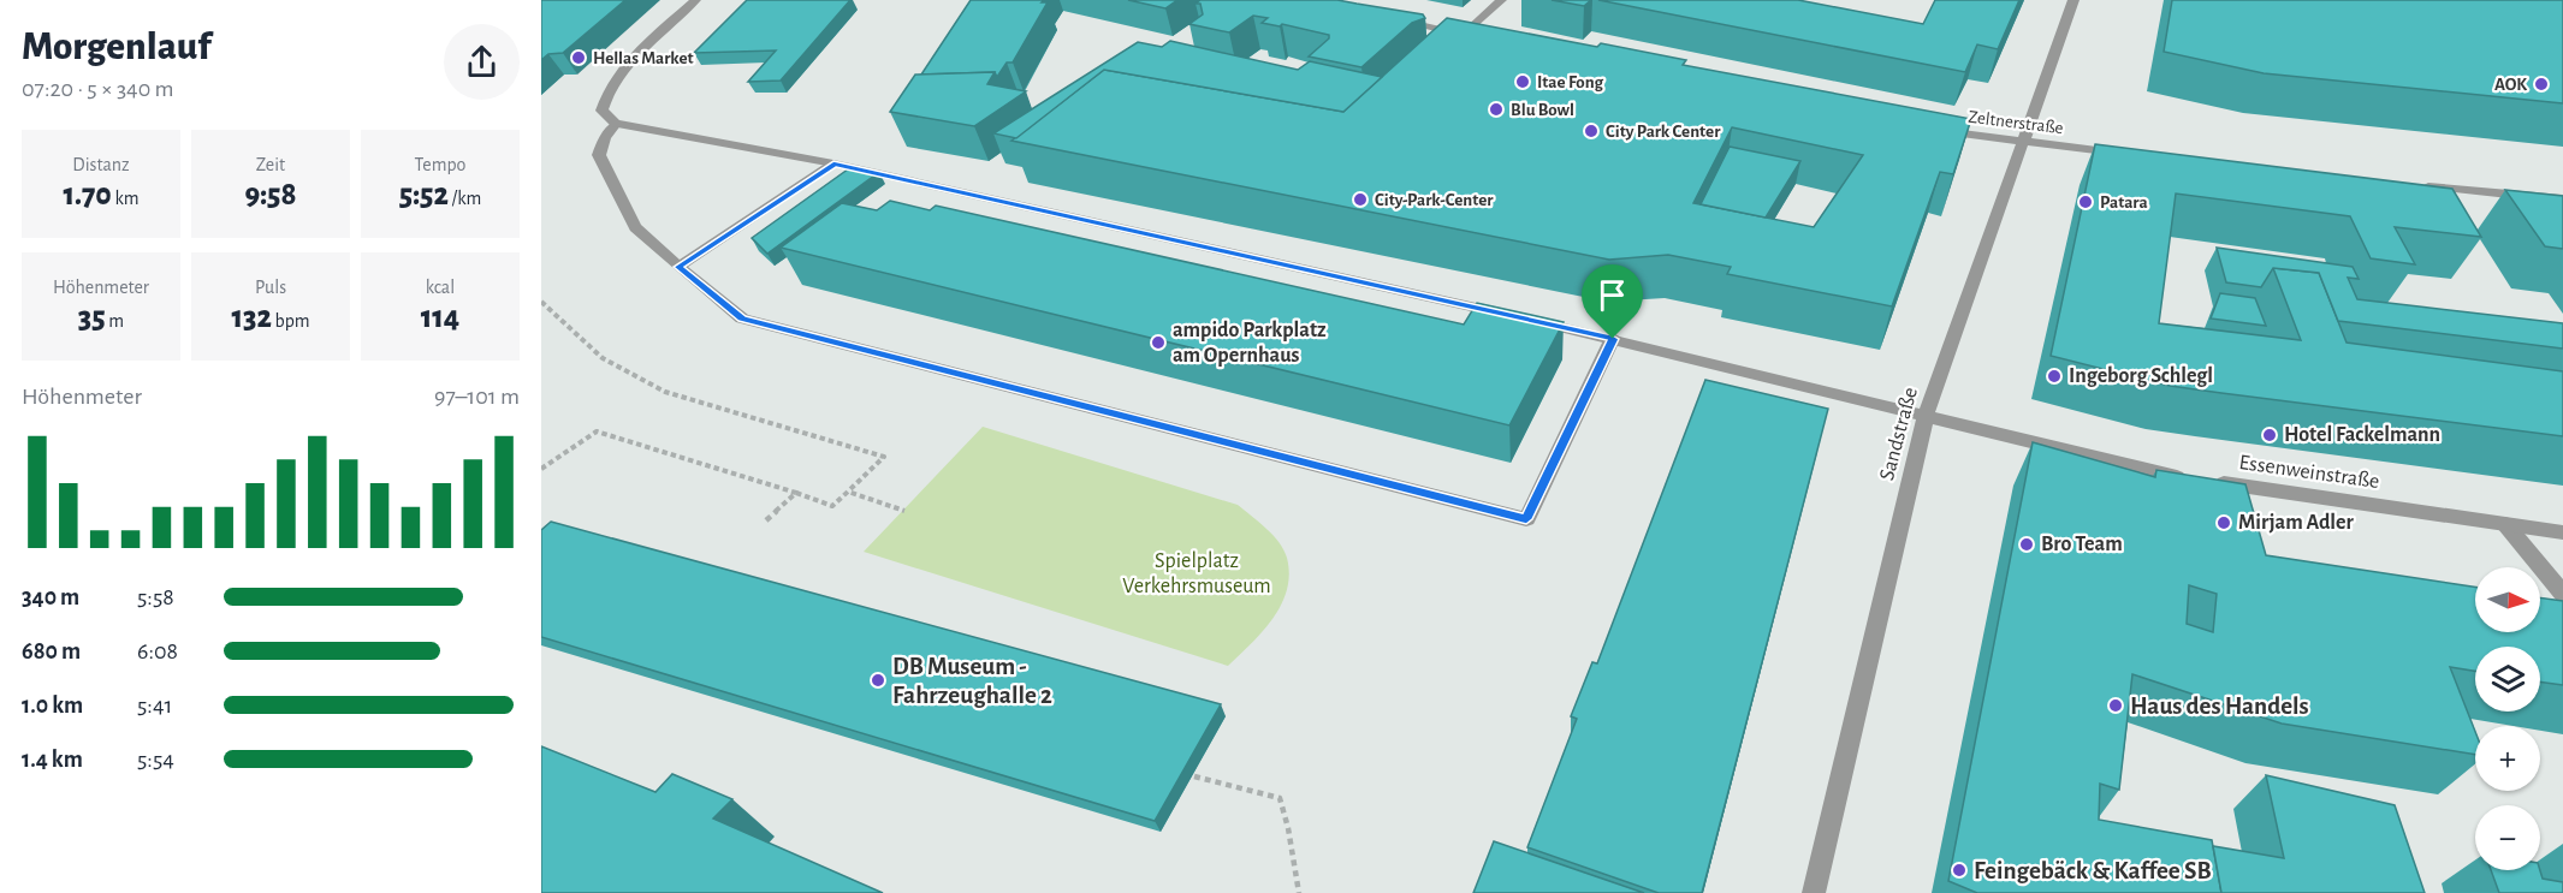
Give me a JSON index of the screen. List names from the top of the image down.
{
  "streets": {
    "street": ["Zeltnerstraße", "Sandstraße", "Essenweinstraße"]
  },
  "crossings": [
    ["Zeltnerstraße", "Sandstraße"],
    ["Sandstraße", "Essenweinstraße"]
  ],
  "parks": ["Spielplatz Verkehrsmuseum"],
  "places": [
    "Hellas Market",
    "Itae Fong",
    "AOK",
    "Blu Bowl",
    "City Park Center",
    "City-Park-Center",
    "Patara",
    "ampido Parkplatz am Opernhaus",
    "Ingeborg Schlegl",
    "Hotel Fackelmann",
    "Mirjam Adler",
    "Bro Team",
    "DB Museum - Fahrzeughalle 2",
    "Haus des Handels",
    "Feingebäck & Kaffee SB"
  ],
  "north": "right",
  "page": {
    "heading": ["Morgenlauf", "07:20 · 5 × 340 m"],
    "stats": [
      ["Distanz", "1.70 km"],
      ["Zeit", "9:58"],
      ["Tempo", "5:52 /km"],
      ["Höhenmeter", "35 m"],
      ["Puls", "132 bpm"],
      ["kcal", "114"]
    ],
    "chart": ["Höhenmeter", "97–101 m"],
    "map_buttons": ["+", "−"],
    "list": [
      {
        "name": "340 m",
        "note": "5:58"
      },
      {
        "name": "680 m",
        "note": "6:08"
      },
      {
        "name": "1.0 km",
        "note": "5:41"
      },
      {
        "name": "1.4 km",
        "note": "5:54"
      }
    ]
  }
}
